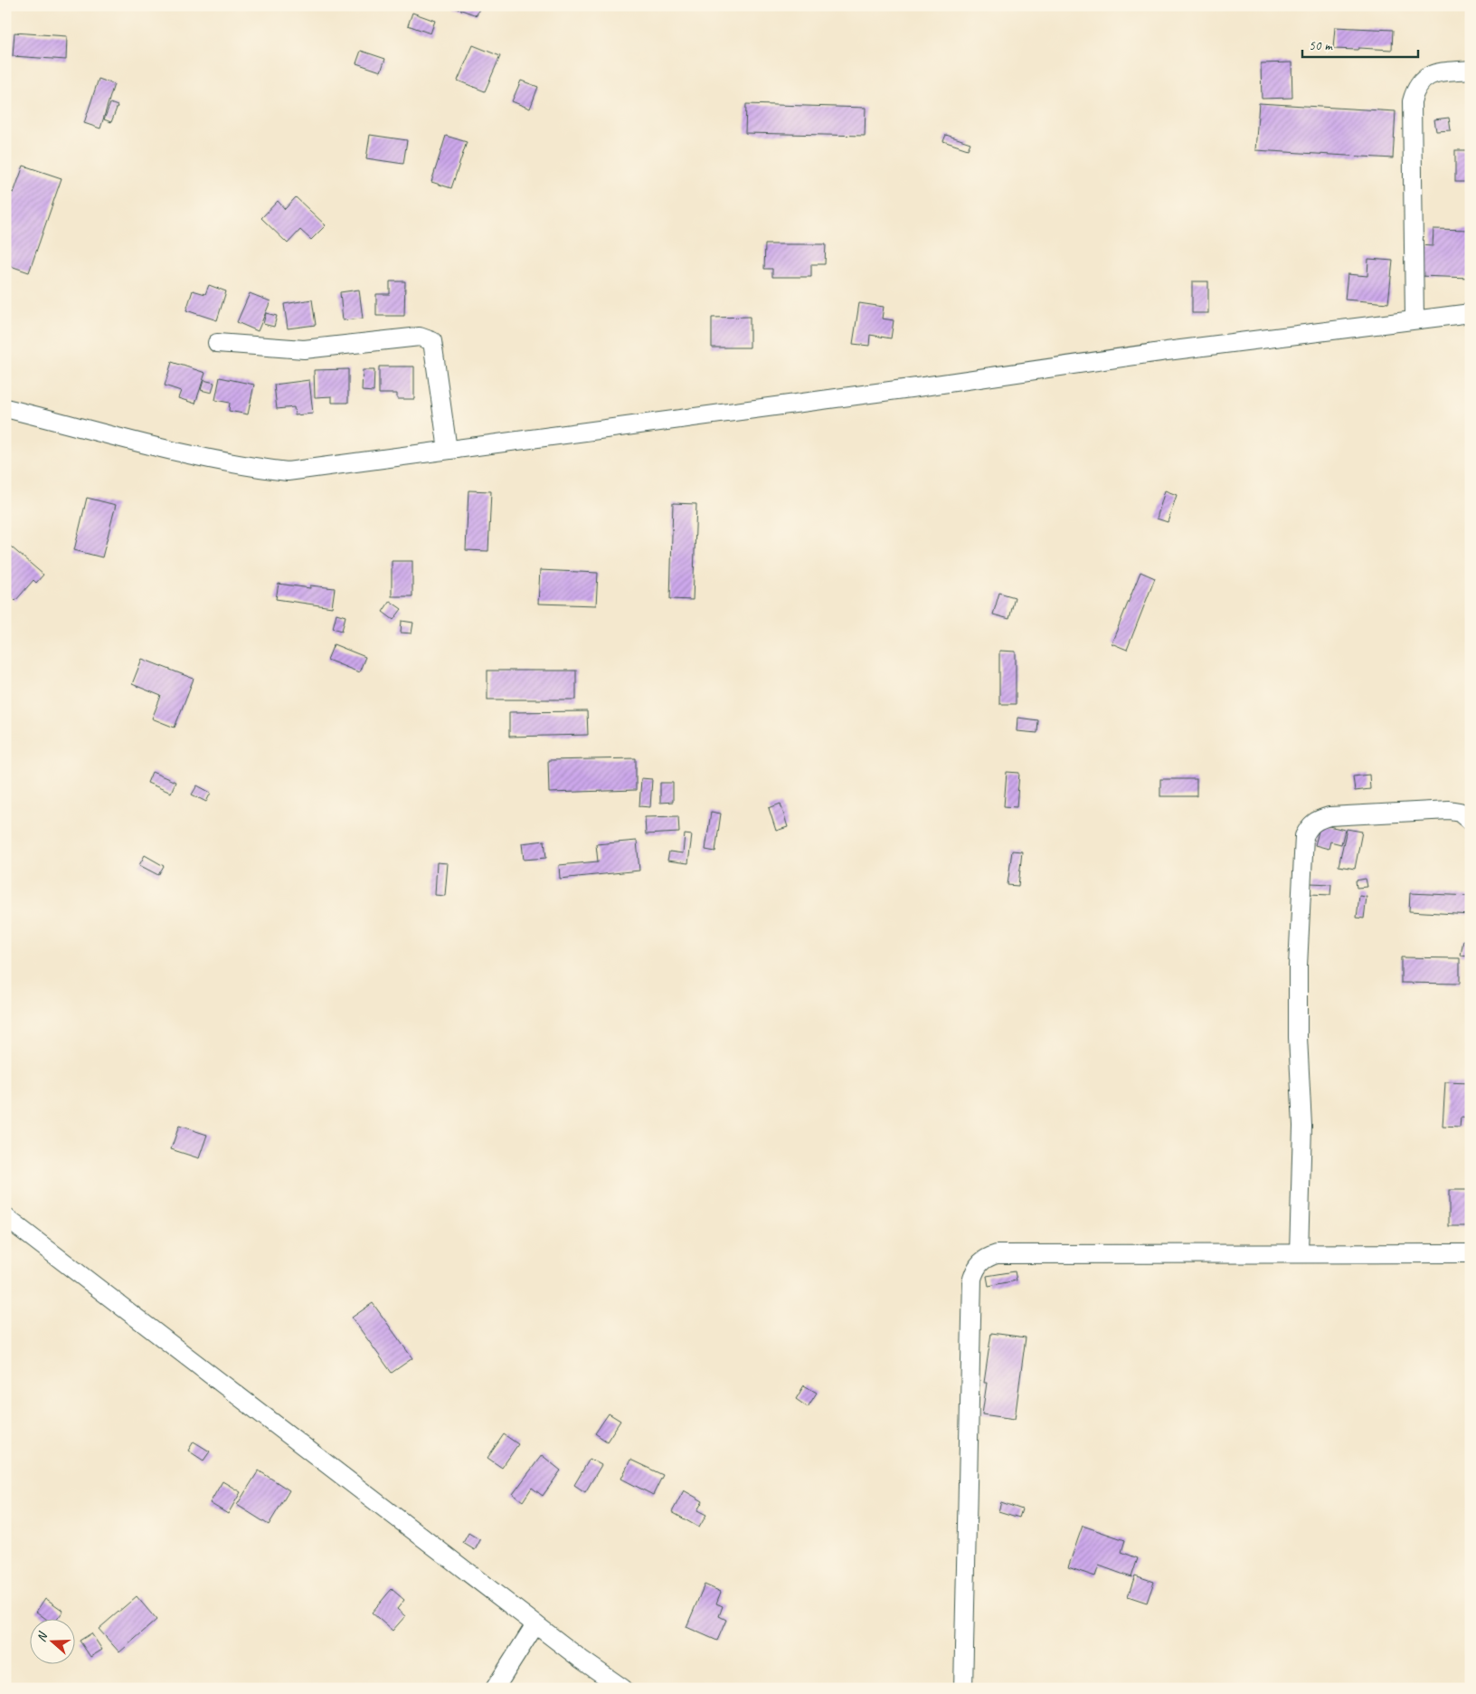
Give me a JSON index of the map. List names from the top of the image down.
{
  "scale_bar": "50 m",
  "north": "left"
}
